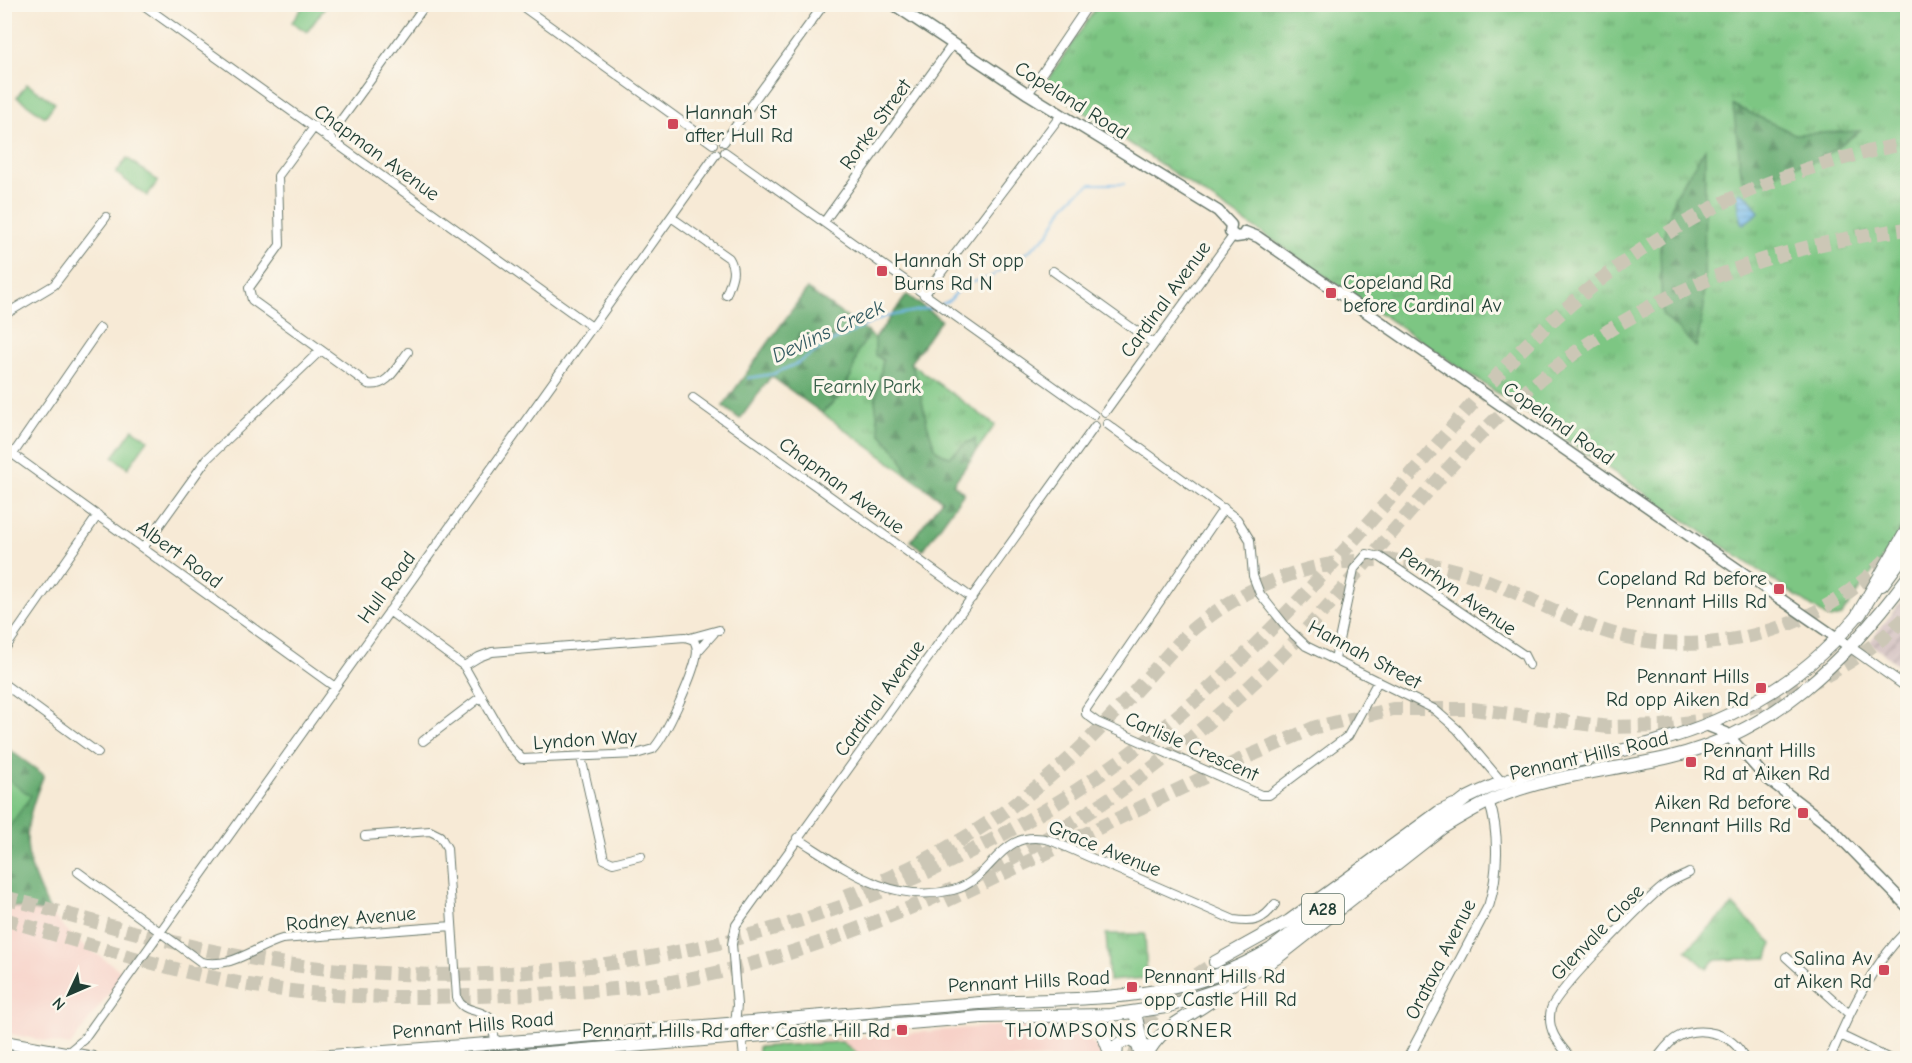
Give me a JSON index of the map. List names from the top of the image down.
{
  "streets": {
    "main road": ["Copeland Road", "Pennant Hills Road", "A28"],
    "street": [
      "Rorke Street",
      "Chapman Avenue",
      "Cardinal Avenue",
      "Albert Road",
      "Hull Road",
      "Penrhyn Avenue",
      "Hannah Street",
      "Lyndon Way",
      "Carlisle Crescent",
      "Grace Avenue",
      "Rodney Avenue",
      "Glenvale Close",
      "Oratava Avenue"
    ]
  },
  "crossings": [
    ["Copeland Road", "Rorke Street"],
    ["Copeland Road", "Cardinal Avenue"],
    ["Copeland Road", "Pennant Hills Road"],
    ["Chapman Avenue", "Cardinal Avenue"],
    ["Chapman Avenue", "Hull Road"],
    ["Cardinal Avenue", "Hannah Street"],
    ["Cardinal Avenue", "Pennant Hills Road"],
    ["Cardinal Avenue", "Grace Avenue"],
    ["Albert Road", "Hull Road"],
    ["Hull Road", "Lyndon Way"],
    ["Hull Road", "Rodney Avenue"],
    ["Penrhyn Avenue", "Hannah Street"],
    ["Hannah Street", "Carlisle Crescent"],
    ["Hannah Street", "Pennant Hills Road"],
    ["Pennant Hills Road", "Oratava Avenue"]
  ],
  "districts": ["THOMPSONS CORNER"],
  "water": ["Devlins Creek"],
  "parks": ["Fearnly Park"],
  "places": {
    "transit": [
      "Hannah St after Hull Rd",
      "Hannah St opp Burns Rd N",
      "Copeland Rd before Cardinal Av",
      "Copeland Rd before Pennant Hills Rd",
      "Pennant Hills Rd opp Aiken Rd",
      "Pennant Hills Rd at Aiken Rd",
      "Aiken Rd before Pennant Hills Rd",
      "Salina Av at Aiken Rd",
      "Pennant Hills Rd opp Castle Hill Rd",
      "Pennant Hills Rd after Castle Hill Rd"
    ]
  },
  "north": "bottom left"
}
